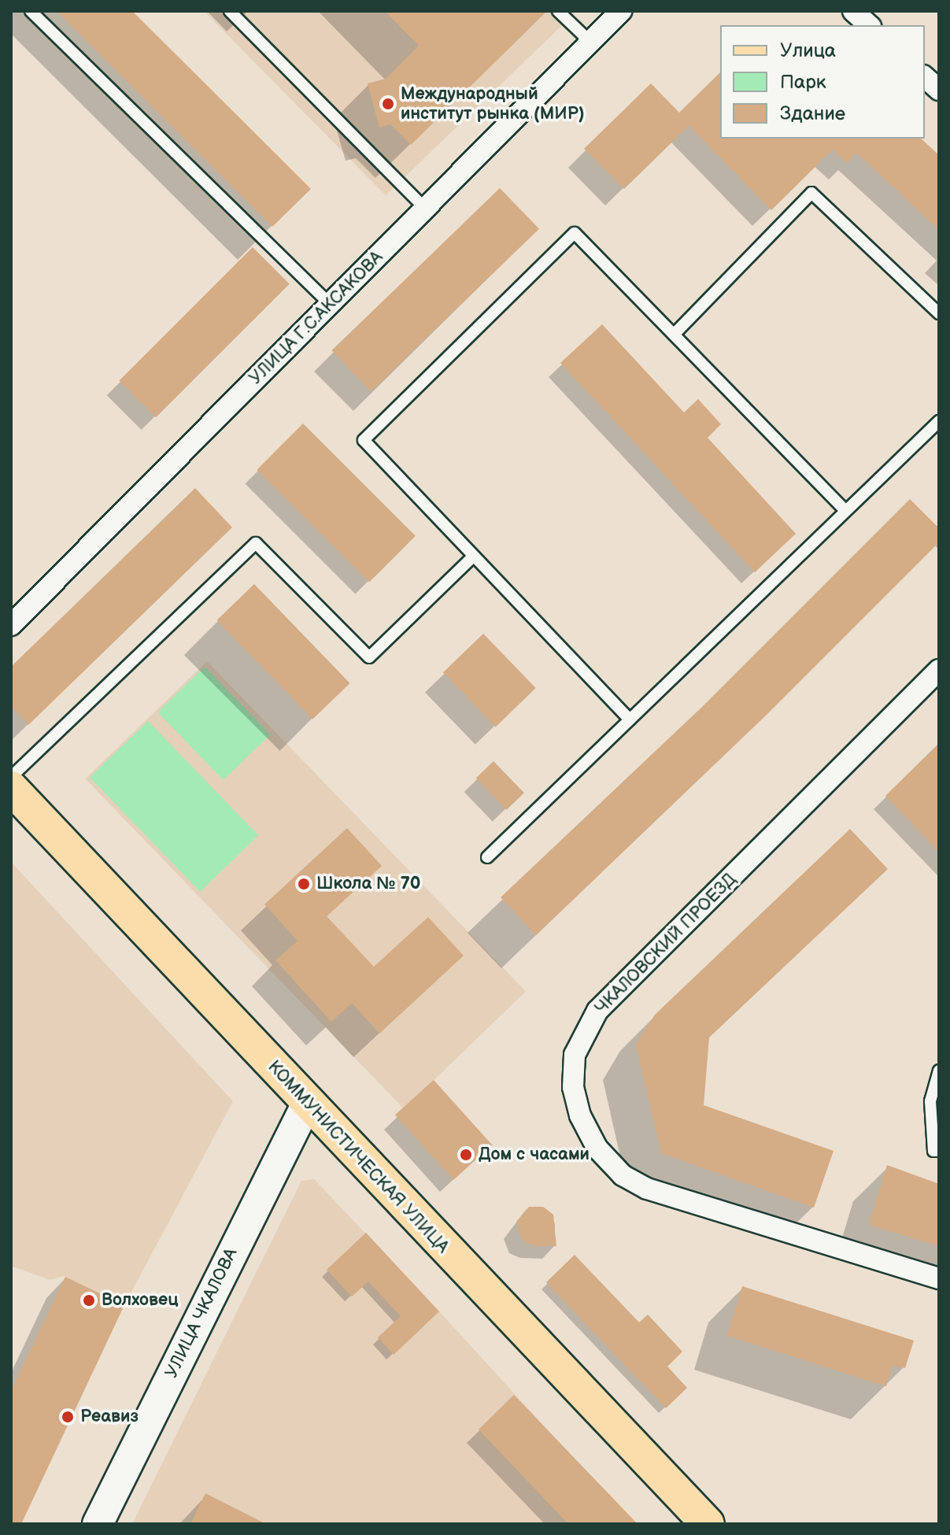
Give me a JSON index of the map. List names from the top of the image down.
{
  "streets": {
    "main road": ["КОММУНИСТИЧЕСКАЯ УЛИЦА"],
    "street": ["УЛИЦА Г.С.АКСАКОВА", "ЧКАЛОВСКИЙ ПРОЕЗД", "УЛИЦА ЧКАЛОВА"]
  },
  "crossings": [
    ["КОММУНИСТИЧЕСКАЯ УЛИЦА", "УЛИЦА ЧКАЛОВА"]
  ],
  "places": [
    "Международный институт рынка (МИР)",
    "Школа № 70",
    "Дом с часами",
    "Волховец",
    "Реавиз"
  ],
  "legend": ["Улица", "Парк", "Здание"]
}
